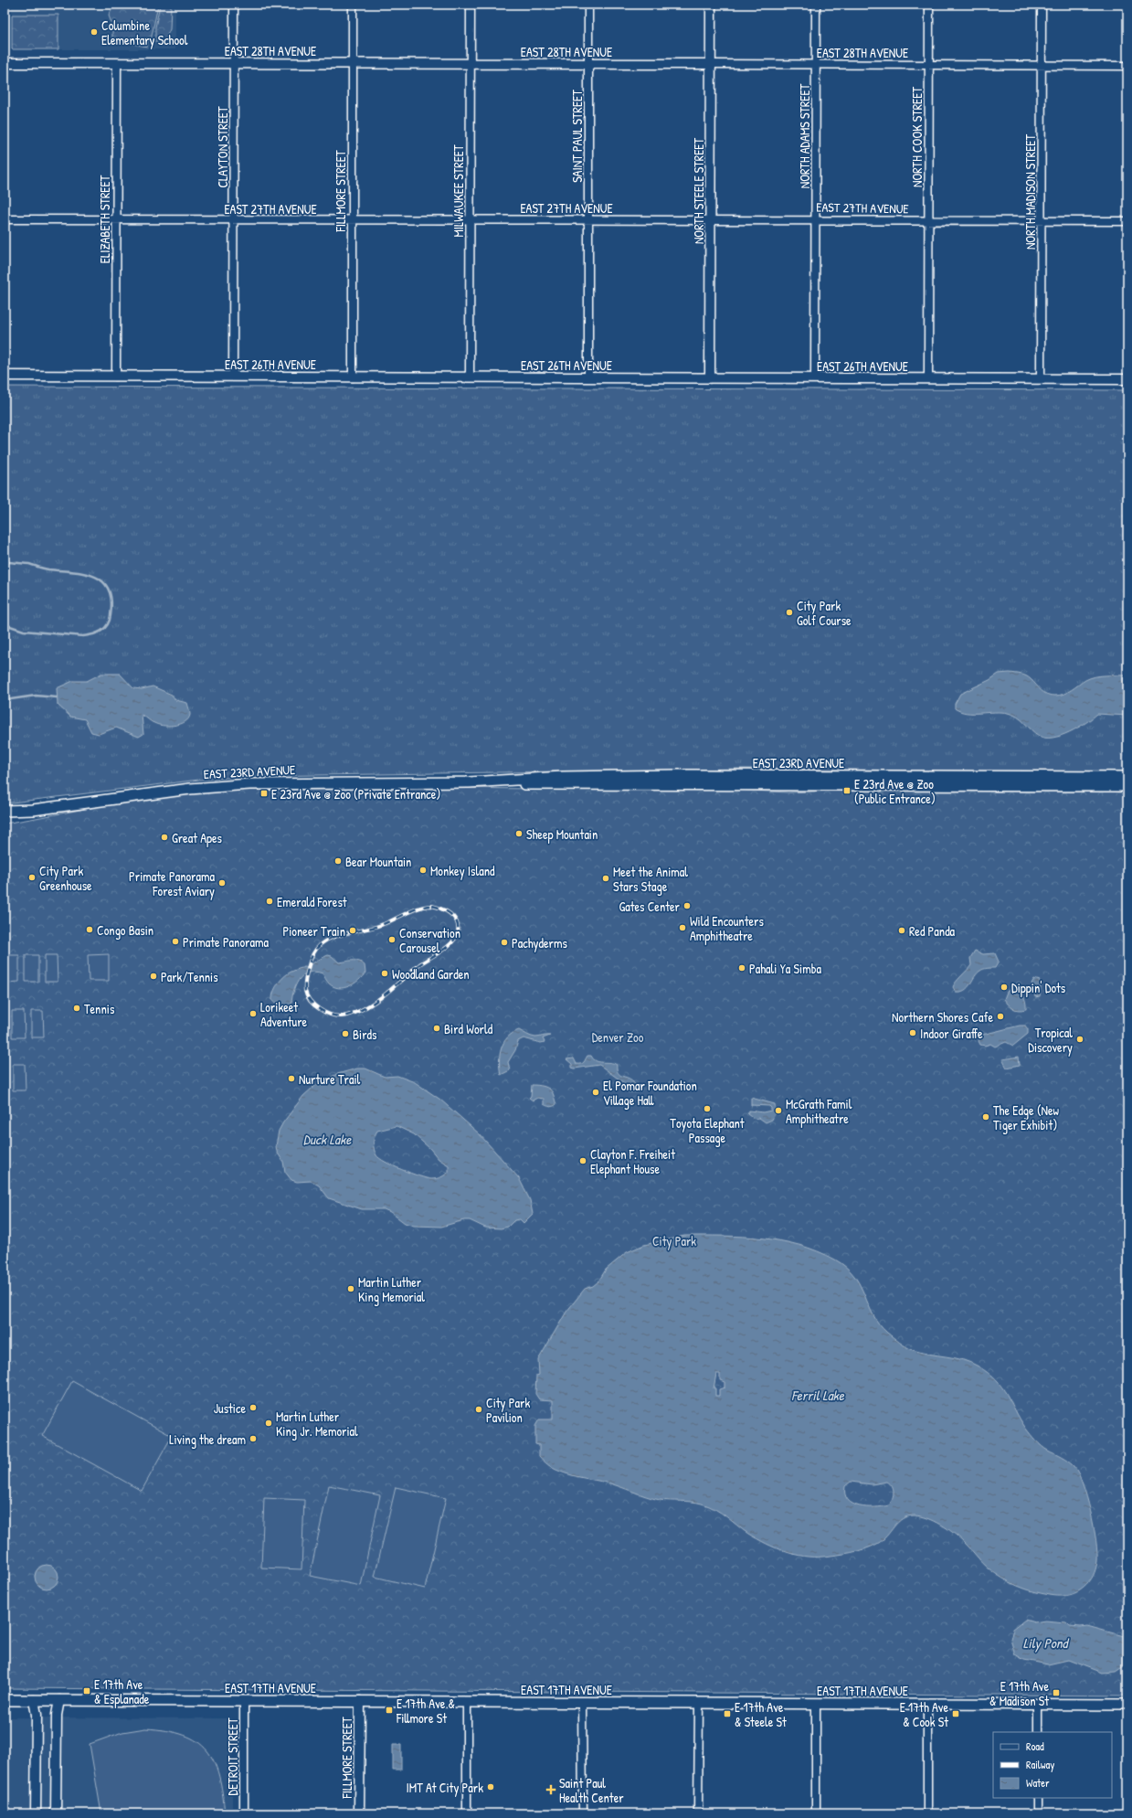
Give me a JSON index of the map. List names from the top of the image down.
{
  "streets": {
    "main road": ["EAST 23RD AVENUE", "EAST 17TH AVENUE"],
    "street": [
      "EAST 28TH AVENUE",
      "SAINT PAUL STREET",
      "NORTH ADAMS STREET",
      "NORTH COOK STREET",
      "CLAYTON STREET",
      "FILLMORE STREET",
      "MILWAUKEE STREET",
      "NORTH STEELE STREET",
      "NORTH MADISON STREET",
      "EAST 27TH AVENUE",
      "ELIZABETH STREET",
      "EAST 26TH AVENUE",
      "DETROIT STREET"
    ]
  },
  "crossings": [
    ["EAST 28TH AVENUE", "SAINT PAUL STREET"],
    ["EAST 28TH AVENUE", "NORTH ADAMS STREET"],
    ["EAST 28TH AVENUE", "NORTH COOK STREET"],
    ["EAST 28TH AVENUE", "CLAYTON STREET"],
    ["EAST 28TH AVENUE", "FILLMORE STREET"],
    ["EAST 28TH AVENUE", "MILWAUKEE STREET"],
    ["EAST 28TH AVENUE", "NORTH STEELE STREET"],
    ["EAST 28TH AVENUE", "NORTH MADISON STREET"],
    ["EAST 28TH AVENUE", "ELIZABETH STREET"],
    ["SAINT PAUL STREET", "EAST 27TH AVENUE"],
    ["SAINT PAUL STREET", "EAST 26TH AVENUE"],
    ["NORTH ADAMS STREET", "EAST 27TH AVENUE"],
    ["NORTH ADAMS STREET", "EAST 26TH AVENUE"],
    ["NORTH COOK STREET", "EAST 27TH AVENUE"],
    ["NORTH COOK STREET", "EAST 26TH AVENUE"],
    ["CLAYTON STREET", "EAST 27TH AVENUE"],
    ["CLAYTON STREET", "EAST 26TH AVENUE"],
    ["FILLMORE STREET", "EAST 27TH AVENUE"],
    ["FILLMORE STREET", "EAST 26TH AVENUE"],
    ["FILLMORE STREET", "EAST 17TH AVENUE"],
    ["MILWAUKEE STREET", "EAST 27TH AVENUE"],
    ["MILWAUKEE STREET", "EAST 26TH AVENUE"],
    ["NORTH STEELE STREET", "EAST 27TH AVENUE"],
    ["NORTH STEELE STREET", "EAST 26TH AVENUE"],
    ["NORTH MADISON STREET", "EAST 27TH AVENUE"],
    ["NORTH MADISON STREET", "EAST 26TH AVENUE"],
    ["EAST 27TH AVENUE", "ELIZABETH STREET"],
    ["ELIZABETH STREET", "EAST 26TH AVENUE"],
    ["EAST 17TH AVENUE", "DETROIT STREET"]
  ],
  "water": ["Duck Lake", "Ferril Lake", "Lily Pond"],
  "parks": ["Denver Zoo", "City Park"],
  "places": {
    "other": [
      "Columbine Elementary School",
      "City Park Golf Course",
      "Sheep Mountain",
      "Great Apes",
      "Bear Mountain",
      "Monkey Island",
      "City Park Greenhouse",
      "Meet the Animal Stars Stage",
      "Primate Panorama Forest Aviary",
      "Emerald Forest",
      "Gates Center",
      "Wild Encounters Amphitheatre",
      "Congo Basin",
      "Pioneer Train",
      "Red Panda",
      "Conservation Carousel",
      "Primate Panorama",
      "Pachyderms",
      "Pahali Ya Simba",
      "Woodland Garden",
      "Park/Tennis",
      "Dippin' Dots",
      "Tennis",
      "Lorikeet Adventure",
      "Northern Shores Cafe",
      "Bird World",
      "Indoor Giraffe",
      "Birds",
      "Tropical Discovery",
      "Nurture Trail",
      "El Pomar Foundation Village Hall",
      "Toyota Elephant Passage",
      "McGrath Famil Amphitheatre",
      "The Edge (New Tiger Exhibit)",
      "Clayton F. Freiheit Elephant House",
      "Martin Luther King Memorial",
      "Justice",
      "City Park Pavilion",
      "Martin Luther King Jr. Memorial",
      "Living the dream",
      "IMT At City Park"
    ],
    "transit": [
      "E 23rd Ave @ Zoo (Public Entrance)",
      "E 23rd Ave @ Zoo (Private Entrance)",
      "E 17th Ave & Esplanade",
      "E 17th Ave & Madison St",
      "E 17th Ave & Fillmore St",
      "E 17th Ave & Steele St",
      "E 17th Ave & Cook St"
    ],
    "health": ["Saint Paul Health Center"]
  },
  "legend": ["Road", "Railway", "Water"]
}
